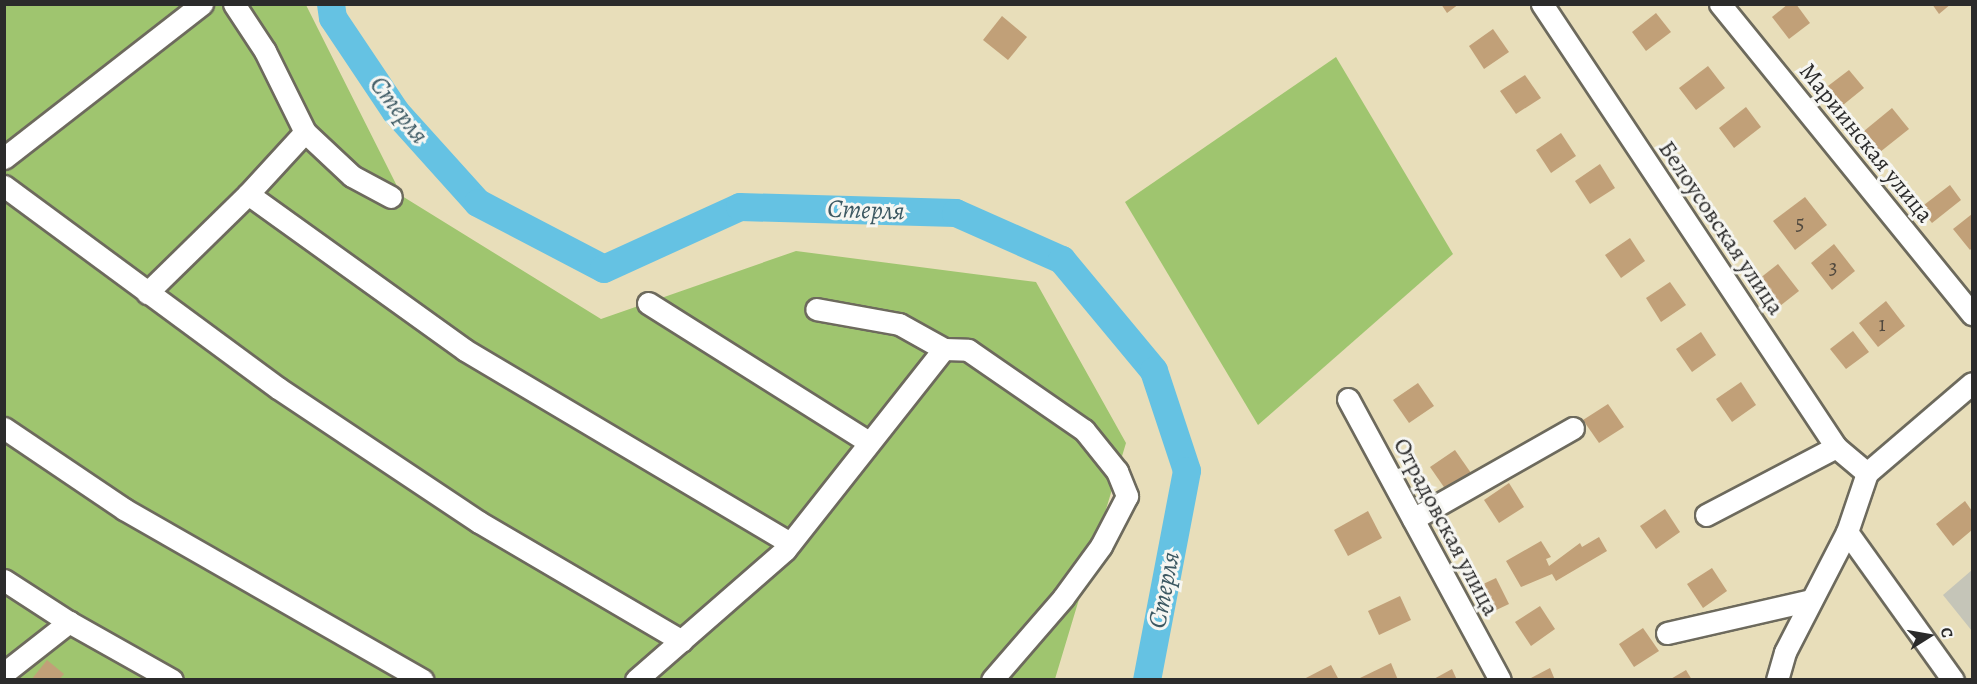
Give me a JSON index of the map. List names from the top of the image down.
{
  "streets": {
    "street": ["Мариинская улица", "Белоусовская улица", "Отрадовская улица"]
  },
  "water": ["Стерля"],
  "house_numbers": ["5", "3", "1"],
  "north": "right"
}
